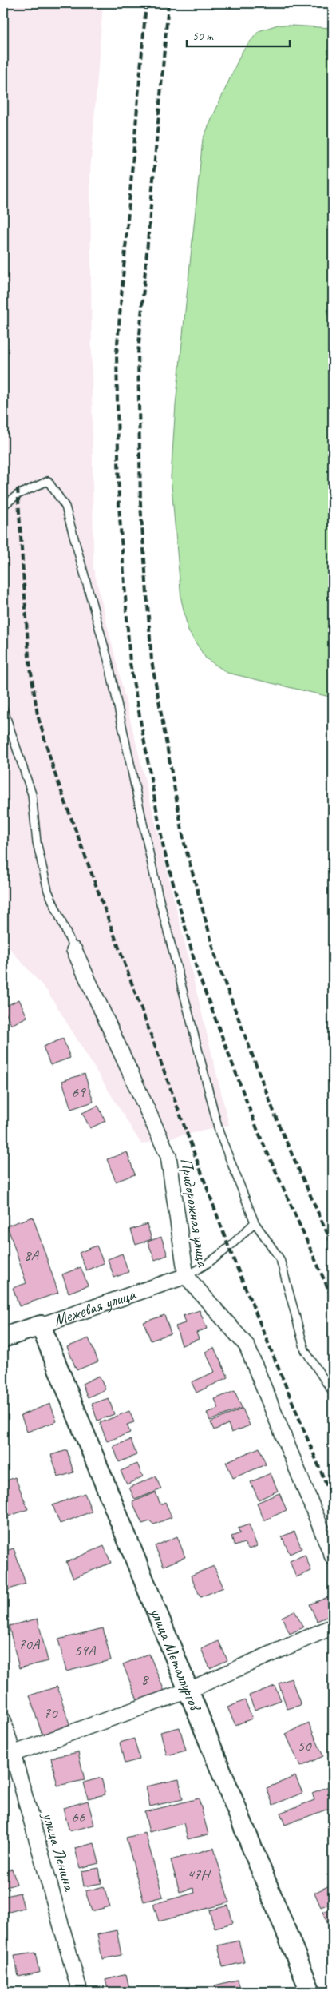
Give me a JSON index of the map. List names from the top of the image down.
{
  "streets": {
    "street": [
      "Придорожная улица",
      "Межевая улица",
      "улица Металлургов",
      "улица Ленина"
    ]
  },
  "crossings": [
    ["Придорожная улица", "Межевая улица"],
    ["Межевая улица", "улица Металлургов"]
  ],
  "house_numbers": [
    "69",
    "8А",
    "70А",
    "59А",
    "8",
    "70",
    "50",
    "66",
    "47Н"
  ],
  "scale_bar": "50 m"
}
